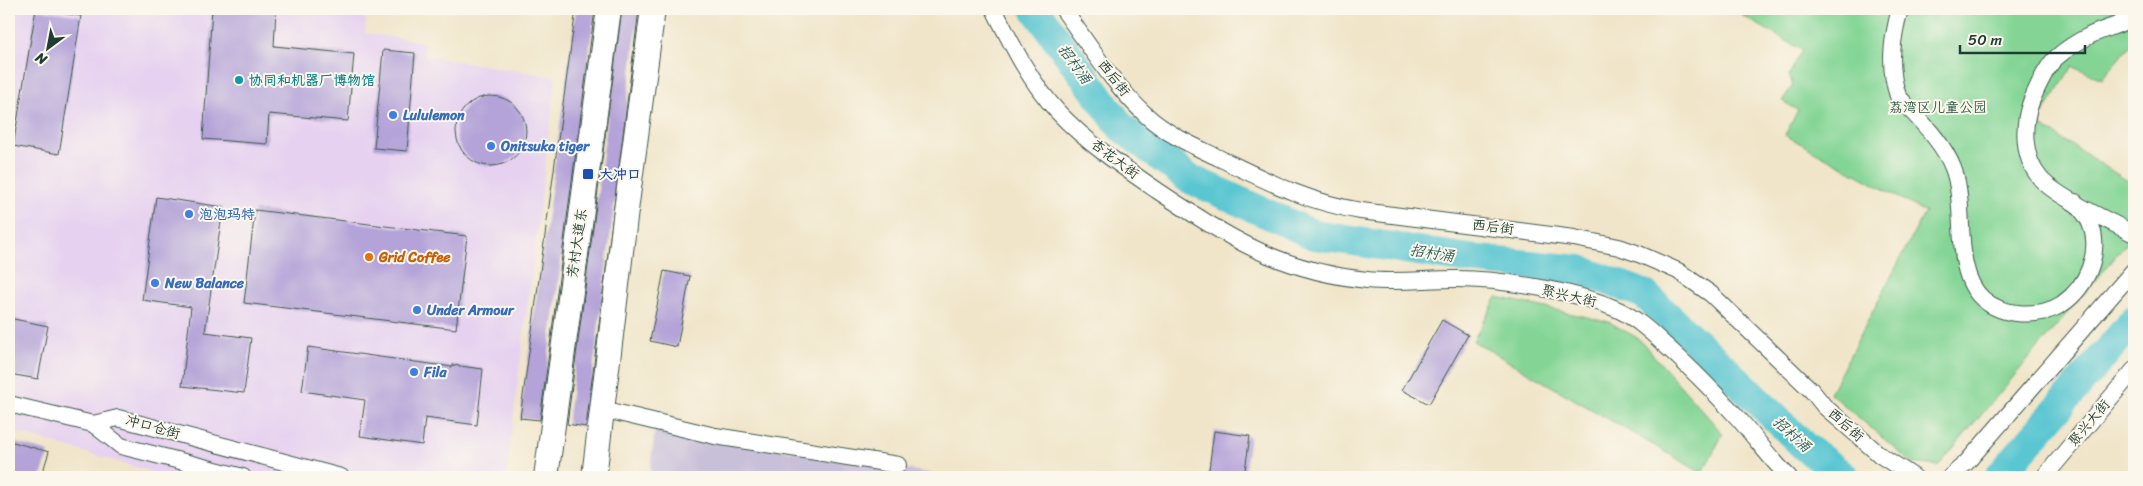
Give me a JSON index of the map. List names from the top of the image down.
{
  "streets": {
    "highway": ["芳村大道东"],
    "street": [
      "西后街",
      "杏花大街",
      "聚兴大街",
      "冲口仓街"
    ]
  },
  "crossings": [
    ["杏花大街", "聚兴大街"]
  ],
  "water": ["招村涌"],
  "parks": ["荔湾区儿童公园"],
  "places": {
    "other": [
      "协同和机器厂博物馆",
      "Lululemon",
      "Onitsuka tiger",
      "泡泡玛特",
      "Grid Coffee",
      "New Balance",
      "Under Armour",
      "Fila"
    ],
    "transit": ["大冲口"]
  },
  "scale_bar": "50 m",
  "north": "bottom left"
}
